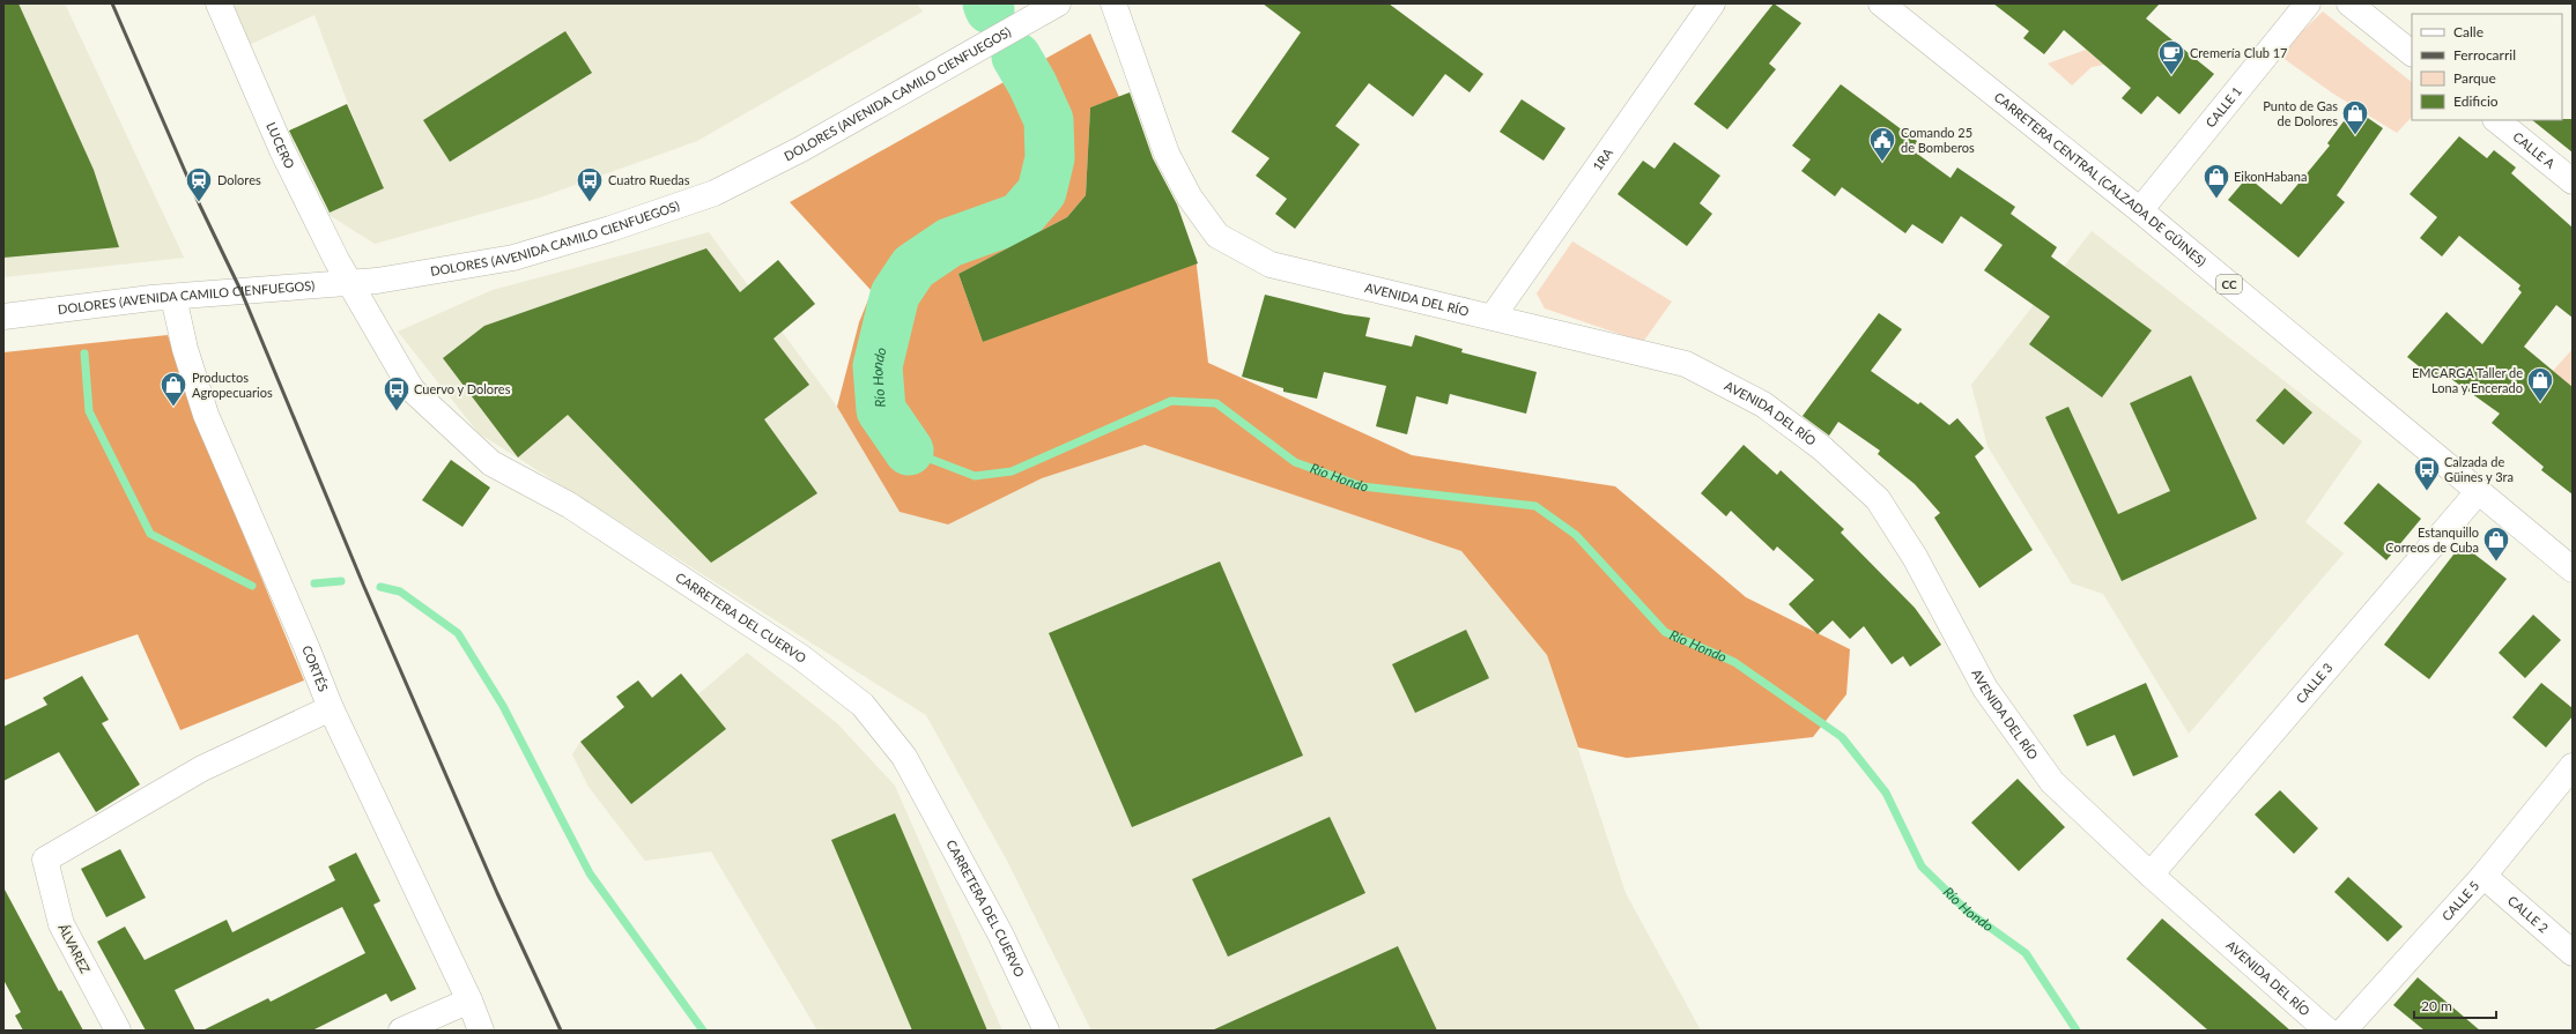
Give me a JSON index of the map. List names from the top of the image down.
{
  "streets": {
    "street": [
      "DOLORES (AVENIDA CAMILO CIENFUEGOS)",
      "CALLE 1",
      "LUCERO",
      "CALLE A",
      "1RA",
      "CARRETERA CENTRAL (CALZADA DE GÜINES)",
      "CC",
      "AVENIDA DEL RÍO",
      "CARRETERA DEL CUERVO",
      "CORTÉS",
      "CALLE 3",
      "CALLE 5",
      "CALLE 2",
      "ÁLVAREZ"
    ]
  },
  "crossings": [
    ["DOLORES (AVENIDA CAMILO CIENFUEGOS)", "LUCERO"],
    ["DOLORES (AVENIDA CAMILO CIENFUEGOS)", "CARRETERA DEL CUERVO"],
    ["DOLORES (AVENIDA CAMILO CIENFUEGOS)", "CORTÉS"],
    ["CALLE 1", "CARRETERA CENTRAL (CALZADA DE GÜINES)"],
    ["LUCERO", "CARRETERA DEL CUERVO"],
    ["1RA", "AVENIDA DEL RÍO"],
    ["CARRETERA CENTRAL (CALZADA DE GÜINES)", "CALLE 3"],
    ["AVENIDA DEL RÍO", "CALLE 3"],
    ["CORTÉS", "ÁLVAREZ"],
    ["CALLE 5", "CALLE 2"]
  ],
  "water": ["Río Hondo"],
  "places": {
    "cafe": ["Cremería Club 17"],
    "shop": [
      "Punto de Gas de Dolores",
      "EikonHabana",
      "EMCARGA Taller de Lona y Encerado",
      "Productos Agropecuarios",
      "Estanquillo Correos de Cuba"
    ],
    "public building": ["Comando 25 de Bomberos"],
    "station": ["Dolores"],
    "bus stop": ["Cuatro Ruedas", "Cuervo y Dolores", "Calzada de Güines y 3ra"]
  },
  "legend": [
    "Calle",
    "Ferrocarril",
    "Parque",
    "Edificio"
  ],
  "scale_bar": "20 m"
}
